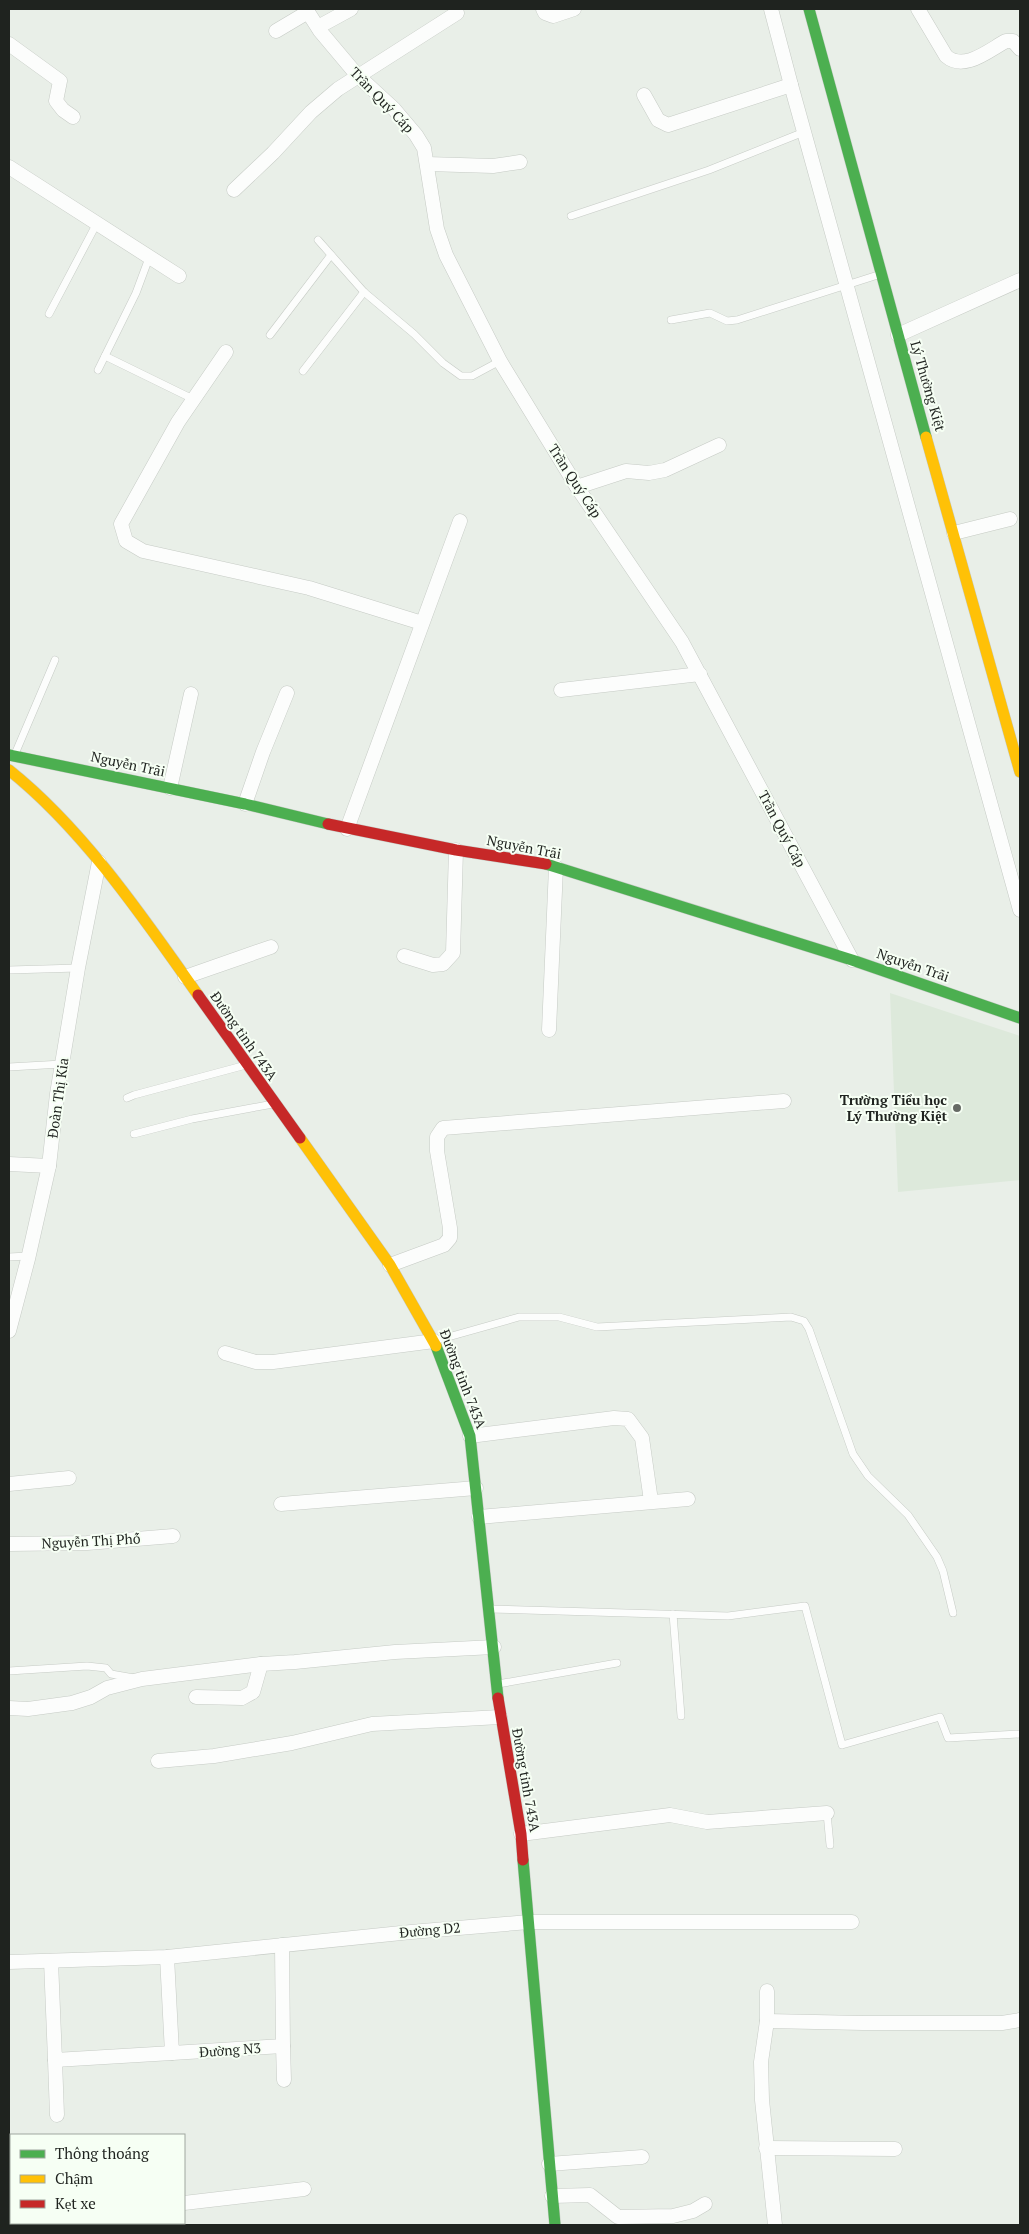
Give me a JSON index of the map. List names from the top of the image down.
{
  "streets": {
    "main road": ["Lý Thường Kiệt", "Nguyễn Trãi", "Đường tỉnh 743A"],
    "street": [
      "Trần Quý Cáp",
      "Đoàn Thị Kia",
      "Nguyễn Thị Phố",
      "Đường D2",
      "Đường N3"
    ]
  },
  "crossings": [
    ["Trần Quý Cáp", "Nguyễn Trãi"],
    ["Đường tỉnh 743A", "Đoàn Thị Kia"],
    ["Đường tỉnh 743A", "Đường D2"]
  ],
  "places": ["Trường Tiểu học Lý Thường Kiệt"],
  "legend": ["Thông thoáng", "Chậm", "Kẹt xe"]
}
